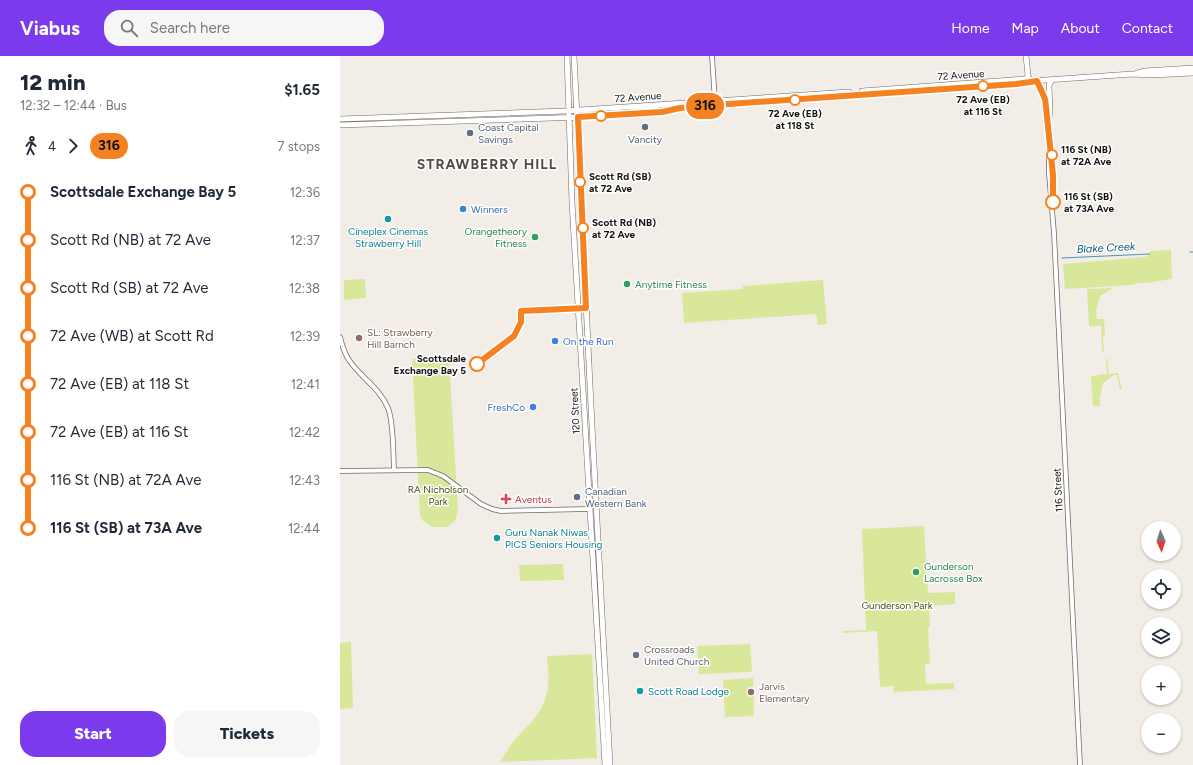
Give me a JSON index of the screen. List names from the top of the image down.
{
  "streets": {
    "main road": ["72 Avenue", "120 Street"],
    "street": ["116 Street"]
  },
  "crossings": [
    ["72 Avenue", "120 Street"],
    ["72 Avenue", "116 Street"]
  ],
  "districts": ["STRAWBERRY HILL"],
  "water": ["Blake Creek"],
  "parks": ["RA Nicholson Park", "Gunderson Park"],
  "places": {
    "other": [
      "72 Ave (EB) at 116 St",
      "72 Ave (EB) at 118 St",
      "Vancity",
      "Coast Capital Savings",
      "116 St (NB) at 72A Ave",
      "Scott Rd (SB) at 72 Ave",
      "116 St (SB) at 73A Ave",
      "Winners",
      "Cineplex Cinemas Strawberry Hill",
      "Scott Rd (NB) at 72 Ave",
      "Orangetheory Fitness",
      "Anytime Fitness",
      "SL: Strawberry Hill Barnch",
      "On the Run",
      "Scottsdale Exchange Bay 5",
      "FreshCo",
      "Canadian Western Bank",
      "Guru Nanak Niwas PICS Seniors Housing",
      "Gunderson Lacrosse Box",
      "Crossroads United Church",
      "Scott Road Lodge",
      "Jarvis Elementary"
    ],
    "health": ["Aventus"]
  },
  "lines": ["bus line 316"],
  "north": "bottom",
  "page": {
    "header": "Viabus",
    "search": "Search here",
    "nav": [
      "Home",
      "Map",
      "About",
      "Contact"
    ],
    "heading": ["12 min", "12:32 – 12:44 · Bus", "$1.65"],
    "on_map": "316",
    "legs": ["4", "316", "7 stops"],
    "list": [
      {
        "name": "Scottsdale Exchange Bay 5",
        "value": "12:36"
      },
      {
        "name": "Scott Rd (NB) at 72 Ave",
        "value": "12:37"
      },
      {
        "name": "Scott Rd (SB) at 72 Ave",
        "value": "12:38"
      },
      {
        "name": "72 Ave (WB) at Scott Rd",
        "value": "12:39"
      },
      {
        "name": "72 Ave (EB) at 118 St",
        "value": "12:41"
      },
      {
        "name": "72 Ave (EB) at 116 St",
        "value": "12:42"
      },
      {
        "name": "116 St (NB) at 72A Ave",
        "value": "12:43"
      },
      {
        "name": "116 St (SB) at 73A Ave",
        "value": "12:44"
      }
    ],
    "map_buttons": ["+", "−"],
    "buttons": ["Start", "Tickets"]
  }
}
